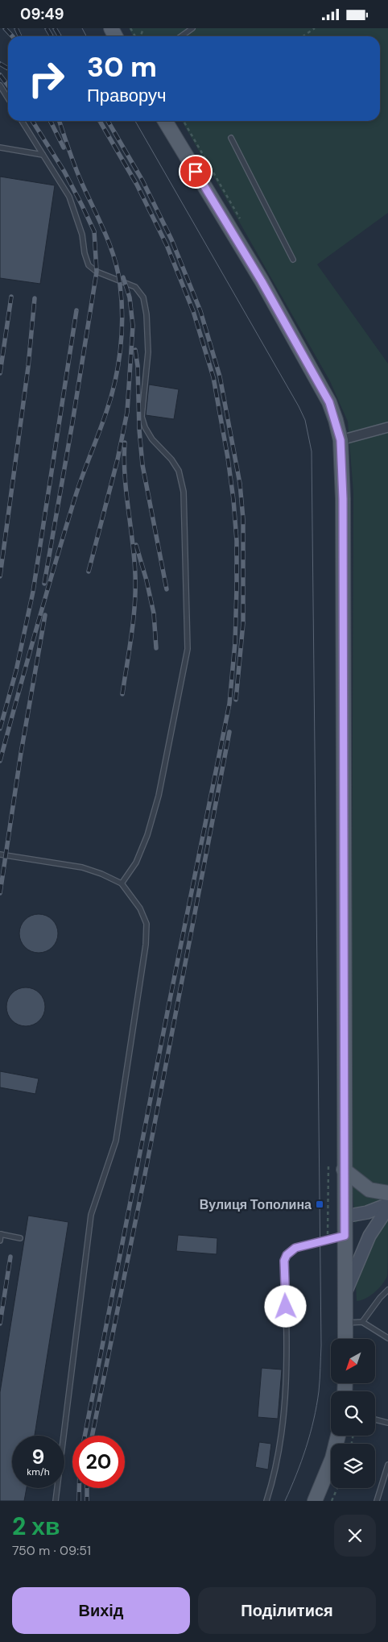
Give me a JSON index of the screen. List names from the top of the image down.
{
  "places": {
    "transit": ["Вулиця Тополина"]
  },
  "north": "bottom left",
  "page": {
    "status": "09:49",
    "turn": ["30 m", "Праворуч"],
    "speed": "9 km/h",
    "limit": "20",
    "heading": ["2 хв", "750 m · 09:51"],
    "buttons": ["Вихід", "Поділитися"]
  }
}
